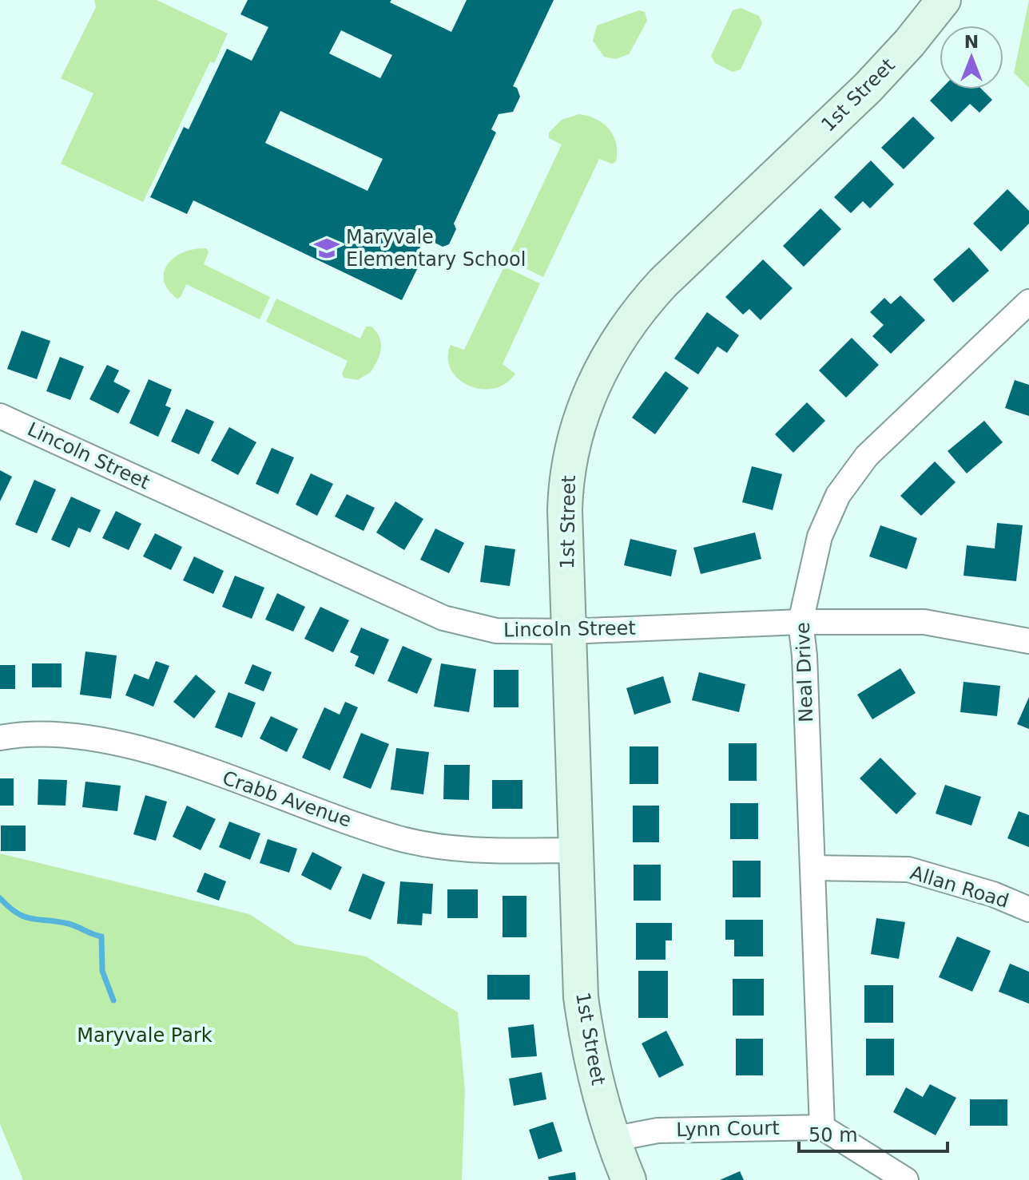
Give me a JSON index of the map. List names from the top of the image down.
{
  "streets": {
    "street": [
      "1st Street",
      "Lincoln Street",
      "Neal Drive",
      "Crabb Avenue",
      "Allan Road",
      "Lynn Court"
    ]
  },
  "crossings": [
    ["1st Street", "Lincoln Street"],
    ["1st Street", "Crabb Avenue"],
    ["1st Street", "Lynn Court"],
    ["Lincoln Street", "Neal Drive"],
    ["Neal Drive", "Allan Road"],
    ["Neal Drive", "Lynn Court"]
  ],
  "parks": ["Maryvale Park"],
  "places": {
    "school or university": ["Maryvale Elementary School"]
  },
  "scale_bar": "50 m",
  "north": "top"
}
